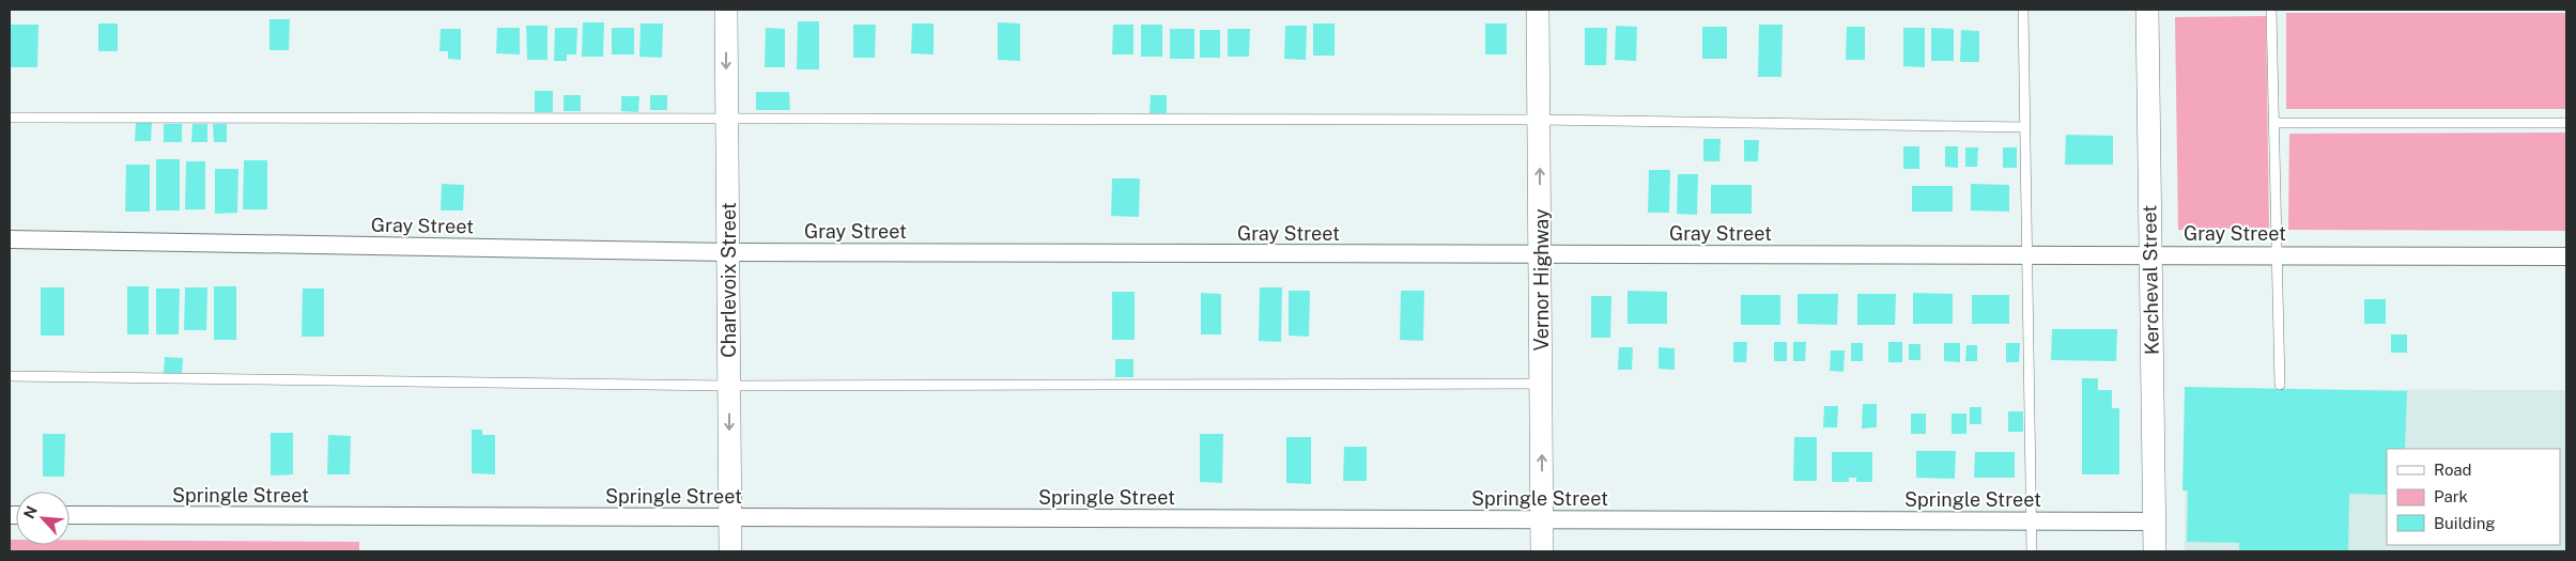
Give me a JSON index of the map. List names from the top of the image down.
{
  "streets": {
    "street": [
      "Gray Street",
      "Charlevoix Street",
      "Vernor Highway",
      "Kercheval Street",
      "Springle Street"
    ]
  },
  "crossings": [
    ["Gray Street", "Charlevoix Street"],
    ["Gray Street", "Vernor Highway"],
    ["Gray Street", "Kercheval Street"],
    ["Charlevoix Street", "Springle Street"],
    ["Vernor Highway", "Springle Street"],
    ["Kercheval Street", "Springle Street"]
  ],
  "one_way": ["Charlevoix Street", "Vernor Highway"],
  "legend": ["Road", "Park", "Building"],
  "north": "top left"
}
